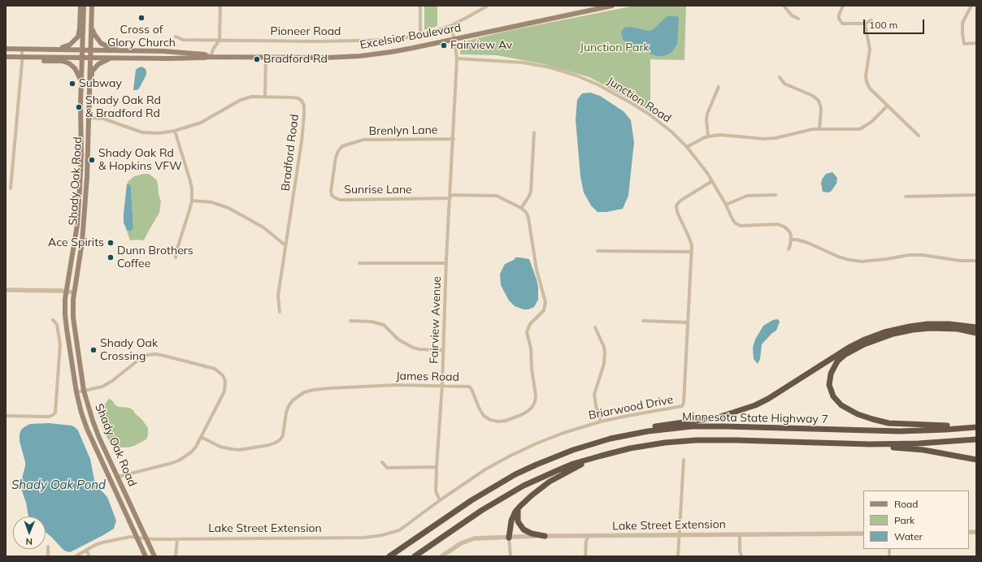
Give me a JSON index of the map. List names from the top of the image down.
{
  "streets": {
    "highway": ["Minnesota State Highway 7"],
    "main road": ["Excelsior Boulevard", "Shady Oak Road"],
    "street": [
      "Pioneer Road",
      "Junction Road",
      "Brenlyn Lane",
      "Bradford Road",
      "Sunrise Lane",
      "Fairview Avenue",
      "James Road",
      "Briarwood Drive",
      "Lake Street Extension"
    ]
  },
  "crossings": [
    ["Pioneer Road", "Fairview Avenue"],
    ["Excelsior Boulevard", "Shady Oak Road"],
    ["Excelsior Boulevard", "Fairview Avenue"],
    ["Junction Road", "Fairview Avenue"],
    ["Junction Road", "Briarwood Drive"],
    ["Brenlyn Lane", "Sunrise Lane"],
    ["Brenlyn Lane", "Fairview Avenue"],
    ["Bradford Road", "Shady Oak Road"],
    ["Shady Oak Road", "Lake Street Extension"],
    ["Sunrise Lane", "Fairview Avenue"],
    ["Sunrise Lane", "James Road"],
    ["Fairview Avenue", "James Road"],
    ["Fairview Avenue", "Briarwood Drive"],
    ["Briarwood Drive", "Lake Street Extension"]
  ],
  "water": ["Shady Oak Pond"],
  "parks": ["Junction Park"],
  "places": [
    "Cross of Glory Church",
    "Fairview Av",
    "Bradford Rd",
    "Subway",
    "Shady Oak Rd & Bradford Rd",
    "Shady Oak Rd & Hopkins VFW",
    "Ace Spirits",
    "Dunn Brothers Coffee",
    "Shady Oak Crossing"
  ],
  "legend": ["Road", "Park", "Water"],
  "scale_bar": "100 m",
  "north": "bottom"
}
